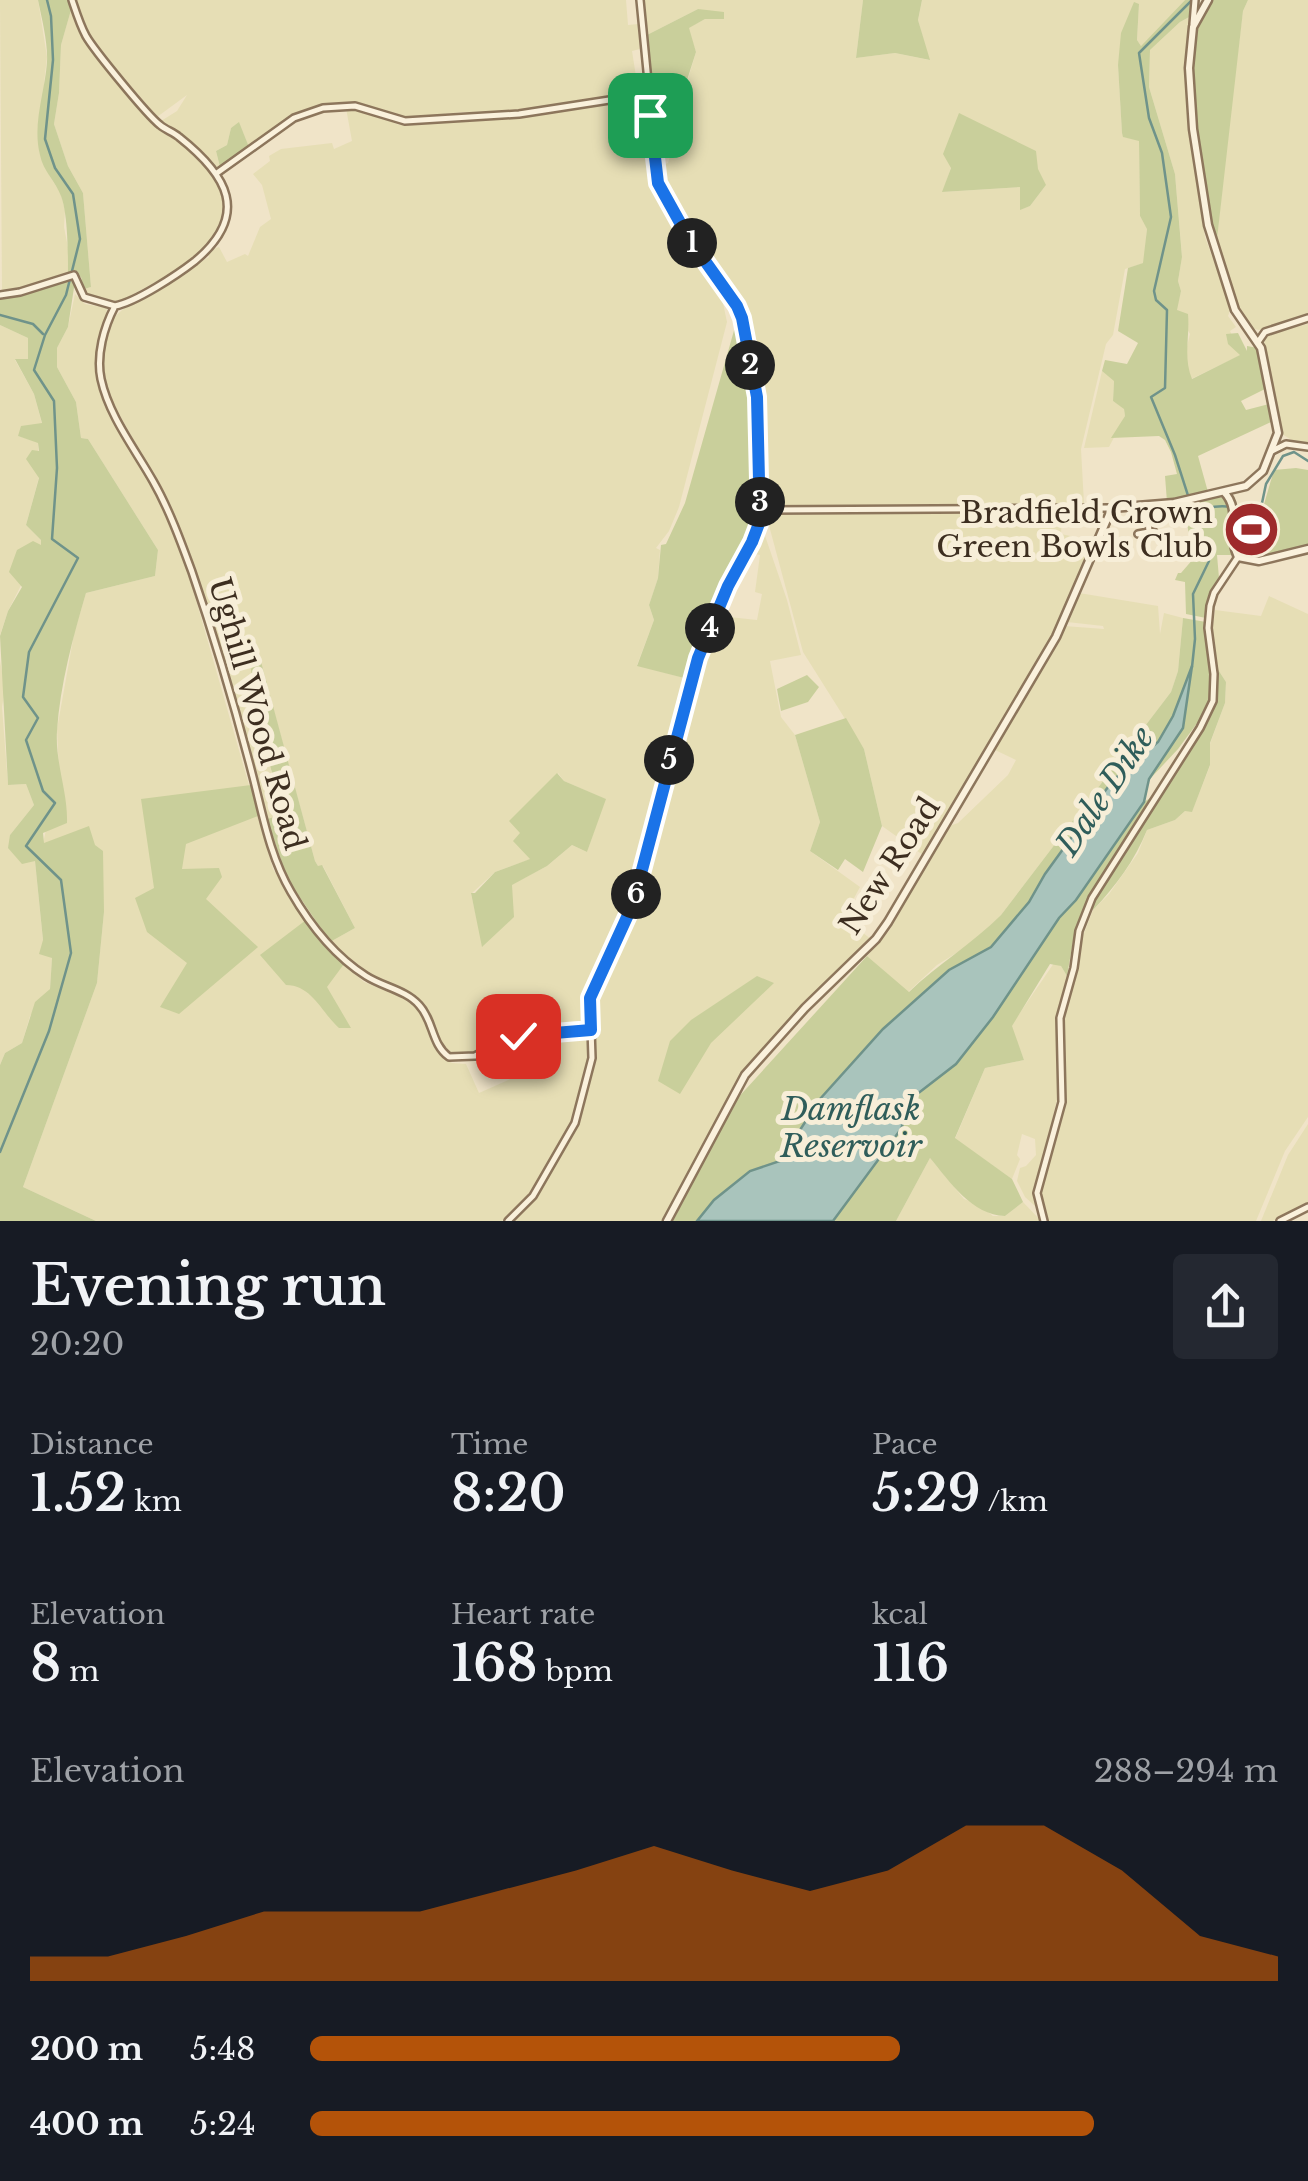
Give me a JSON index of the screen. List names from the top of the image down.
{
  "streets": {
    "street": ["Ughill Wood Road", "New Road"]
  },
  "water": ["Dale Dike", "Damflask Reservoir"],
  "places": {
    "sports": ["Bradfield Crown Green Bowls Club"]
  },
  "page": {
    "pins": [
      "1",
      "2",
      "3",
      "4",
      "5",
      "6"
    ],
    "heading": ["Evening run", "20:20"],
    "stats": [
      ["Distance", "1.52 km"],
      ["Time", "8:20"],
      ["Pace", "5:29 /km"],
      ["Elevation", "8 m"],
      ["Heart rate", "168 bpm"],
      ["kcal", "116"]
    ],
    "chart": ["Elevation", "288–294 m"],
    "list": [
      {
        "name": "200 m",
        "note": "5:48"
      },
      {
        "name": "400 m",
        "note": "5:24"
      }
    ]
  }
}
